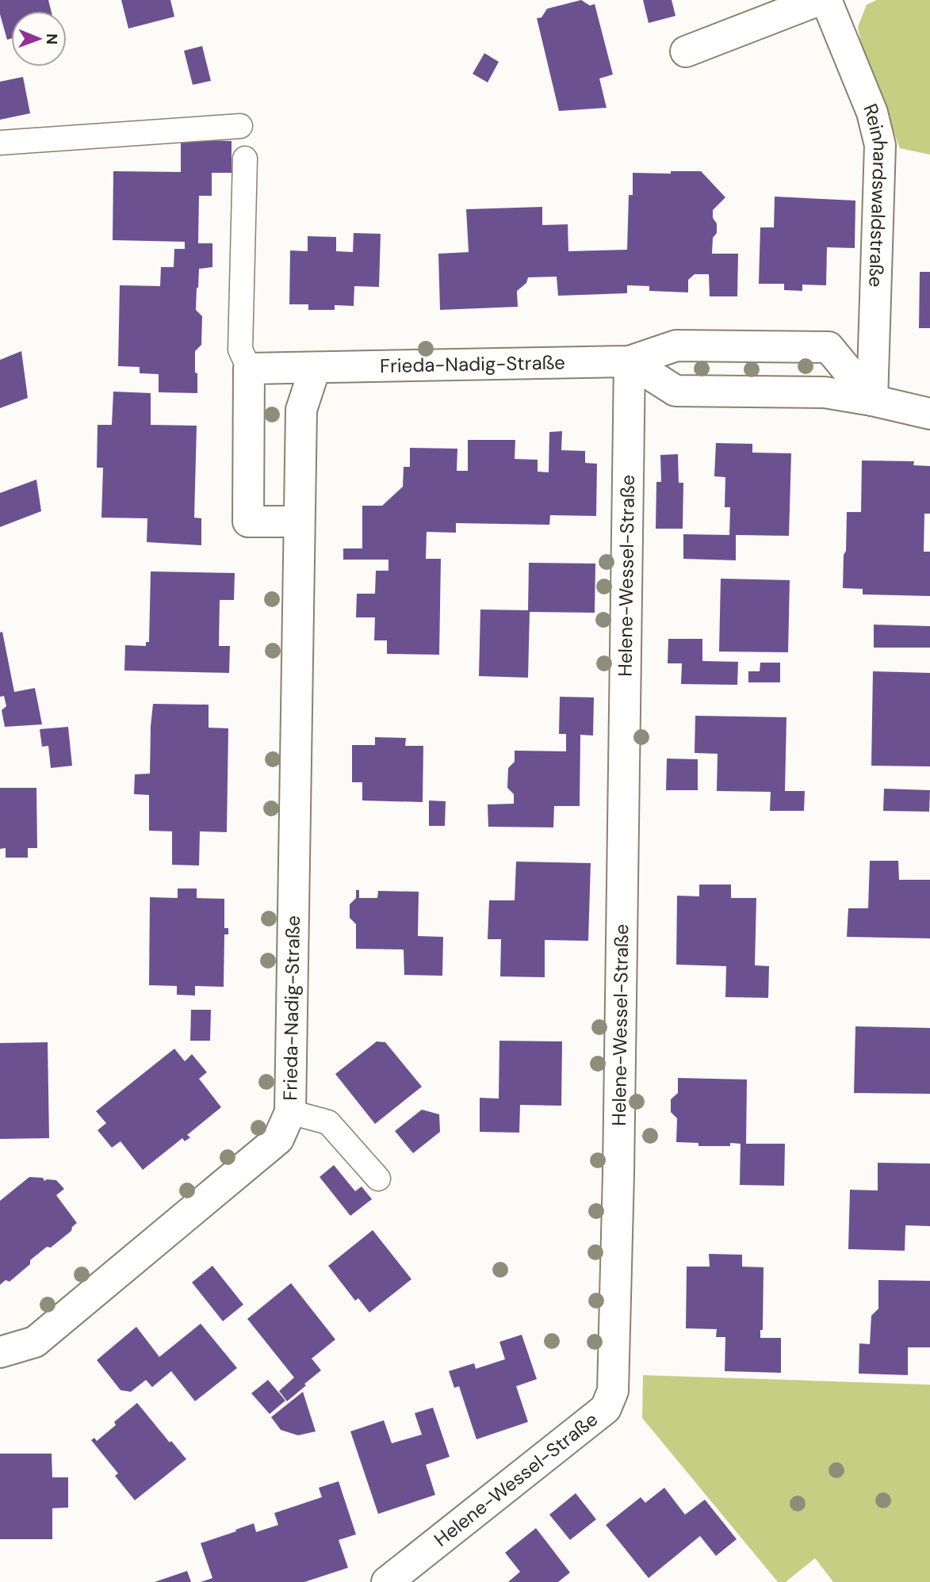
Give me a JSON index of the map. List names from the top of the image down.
{
  "streets": {
    "street": ["Reinhardswaldstraße", "Frieda-Nadig-Straße", "Helene-Wessel-Straße"]
  },
  "crossings": [
    ["Reinhardswaldstraße", "Frieda-Nadig-Straße"],
    ["Frieda-Nadig-Straße", "Helene-Wessel-Straße"]
  ],
  "north": "right"
}
